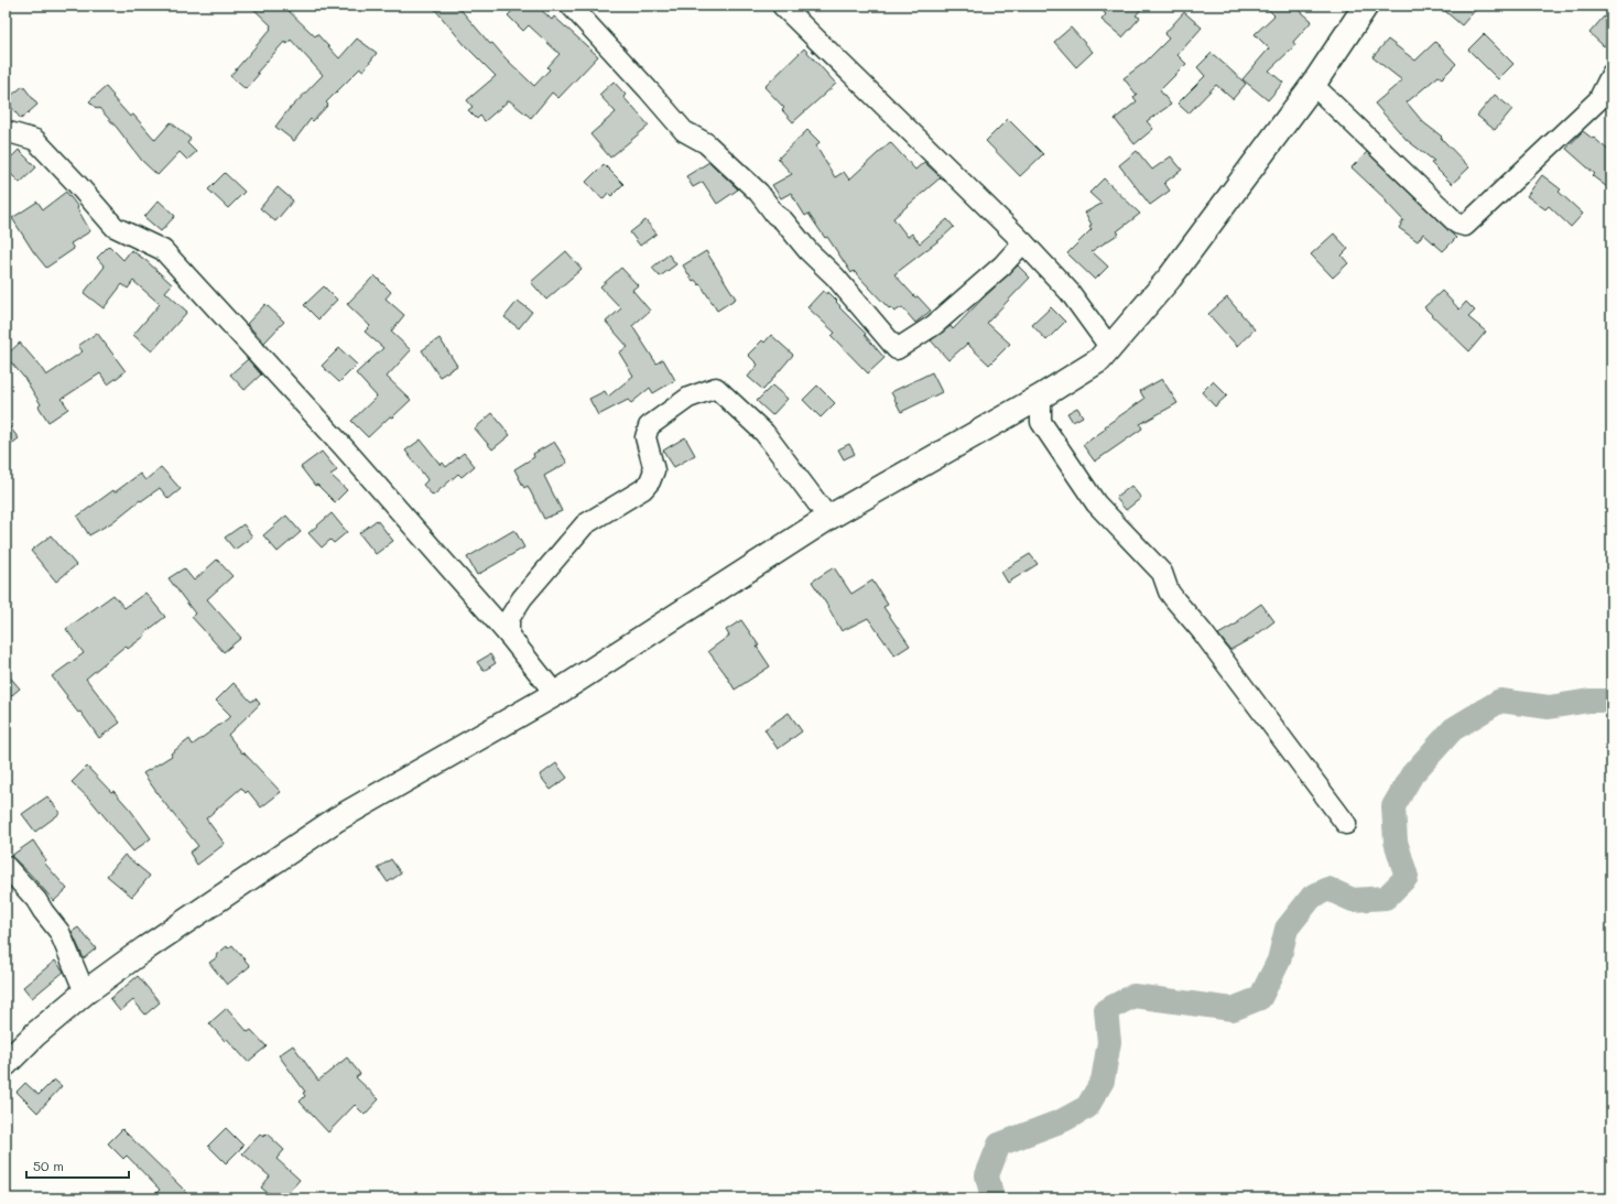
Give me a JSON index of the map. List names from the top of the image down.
{
  "scale_bar": "50 m"
}
